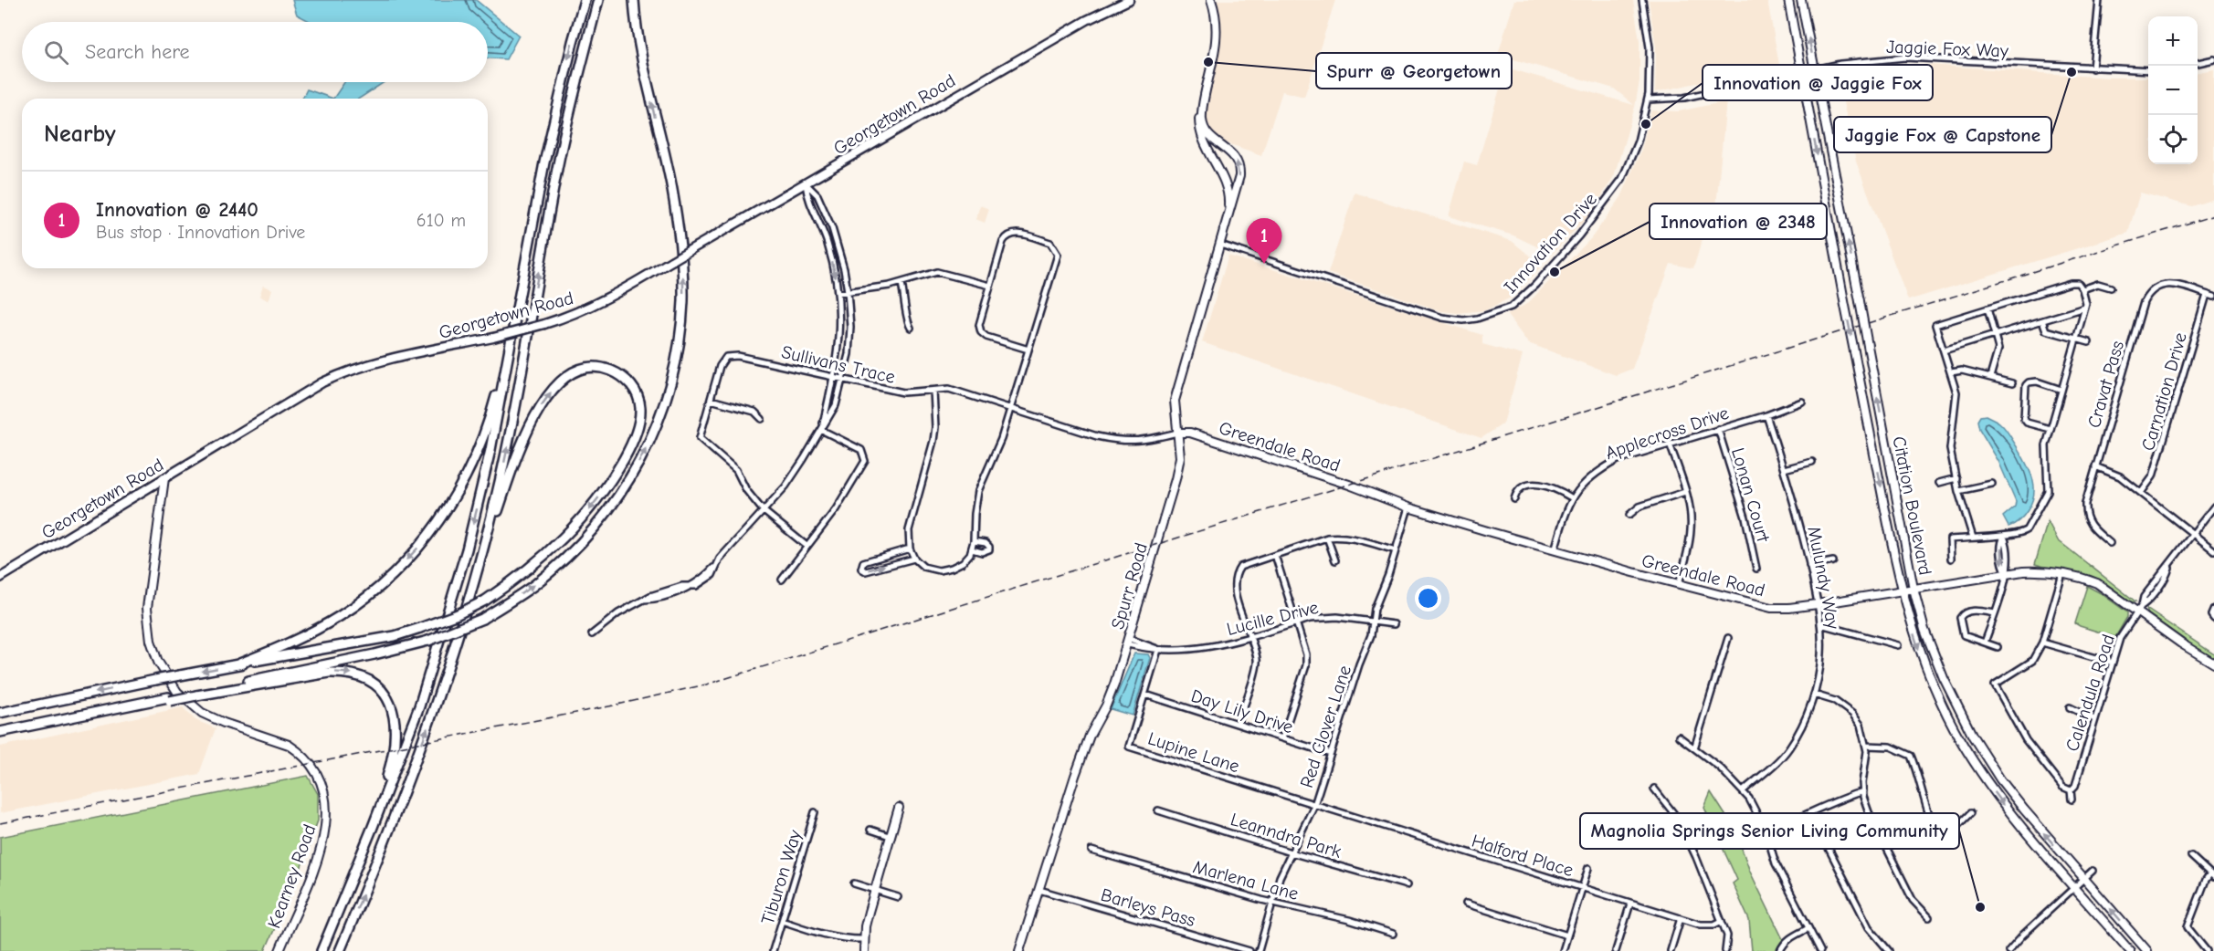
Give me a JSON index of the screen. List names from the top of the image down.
{
  "streets": {
    "main road": ["Georgetown Road"],
    "street": [
      "Jaggie Fox Way",
      "Innovation Drive",
      "Sullivans Trace",
      "Cravat Pass",
      "Carnation Drive",
      "Applecross Drive",
      "Greendale Road",
      "Lonan Court",
      "Citation Boulevard",
      "Mulundy Way",
      "Spurr Road",
      "Lucille Drive",
      "Calendula Road",
      "Day Lily Drive",
      "Red Clover Lane",
      "Lupine Lane",
      "Leanndra Park",
      "Halford Place",
      "Kearney Road",
      "Tiburon Way",
      "Marlena Lane",
      "Barleys Pass"
    ]
  },
  "crossings": [
    ["Jaggie Fox Way", "Innovation Drive"],
    ["Jaggie Fox Way", "Citation Boulevard"],
    ["Georgetown Road", "Kearney Road"],
    ["Innovation Drive", "Spurr Road"],
    ["Sullivans Trace", "Greendale Road"],
    ["Sullivans Trace", "Spurr Road"],
    ["Cravat Pass", "Carnation Drive"],
    ["Applecross Drive", "Greendale Road"],
    ["Applecross Drive", "Lonan Court"],
    ["Applecross Drive", "Mulundy Way"],
    ["Greendale Road", "Citation Boulevard"],
    ["Greendale Road", "Mulundy Way"],
    ["Greendale Road", "Spurr Road"],
    ["Greendale Road", "Calendula Road"],
    ["Greendale Road", "Red Clover Lane"],
    ["Spurr Road", "Lucille Drive"],
    ["Spurr Road", "Barleys Pass"],
    ["Lucille Drive", "Red Clover Lane"],
    ["Lucille Drive", "Lupine Lane"],
    ["Day Lily Drive", "Red Clover Lane"],
    ["Day Lily Drive", "Lupine Lane"],
    ["Red Clover Lane", "Lupine Lane"],
    ["Red Clover Lane", "Leanndra Park"],
    ["Red Clover Lane", "Halford Place"],
    ["Red Clover Lane", "Marlena Lane"],
    ["Lupine Lane", "Halford Place"]
  ],
  "places": [
    "Spurr @ Georgetown",
    "Jaggie Fox @ Capstone",
    "Innovation @ Jaggie Fox",
    "Innovation @ 2348",
    "Magnolia Springs Senior Living Community"
  ],
  "page": {
    "map_buttons": ["+", "−"],
    "search": "Search here",
    "heading": "Nearby",
    "list": [
      {
        "mark": "1",
        "name": "Innovation @ 2440",
        "note": "Bus stop · Innovation Drive",
        "value": "610 m"
      }
    ],
    "pins": "1"
  }
}
